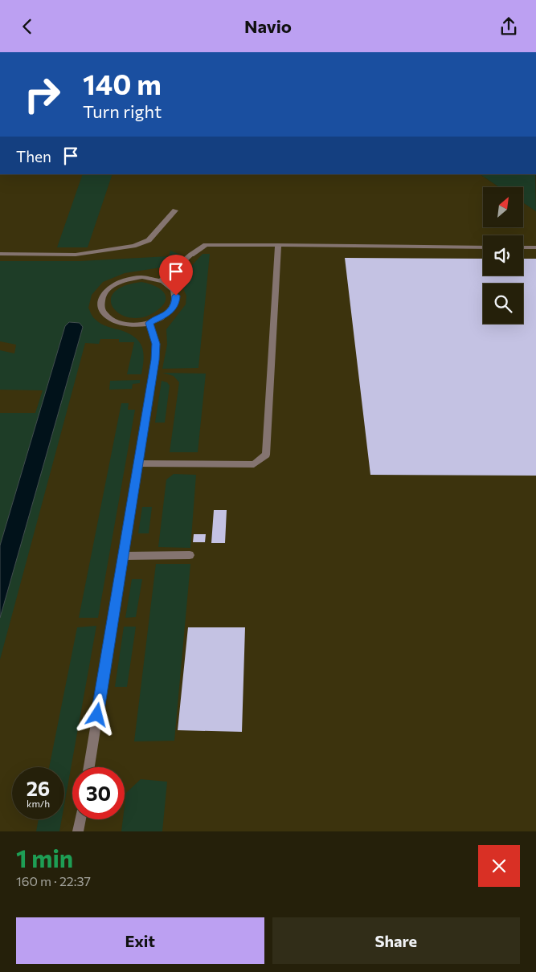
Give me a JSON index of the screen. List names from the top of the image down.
{
  "north": "top right",
  "page": {
    "header": "Navio",
    "turn": ["140 m", "Turn right"],
    "then": "Then",
    "speed": "26 km/h",
    "limit": "30",
    "heading": ["1 min", "160 m · 22:37"],
    "buttons": ["Exit", "Share"]
  }
}
